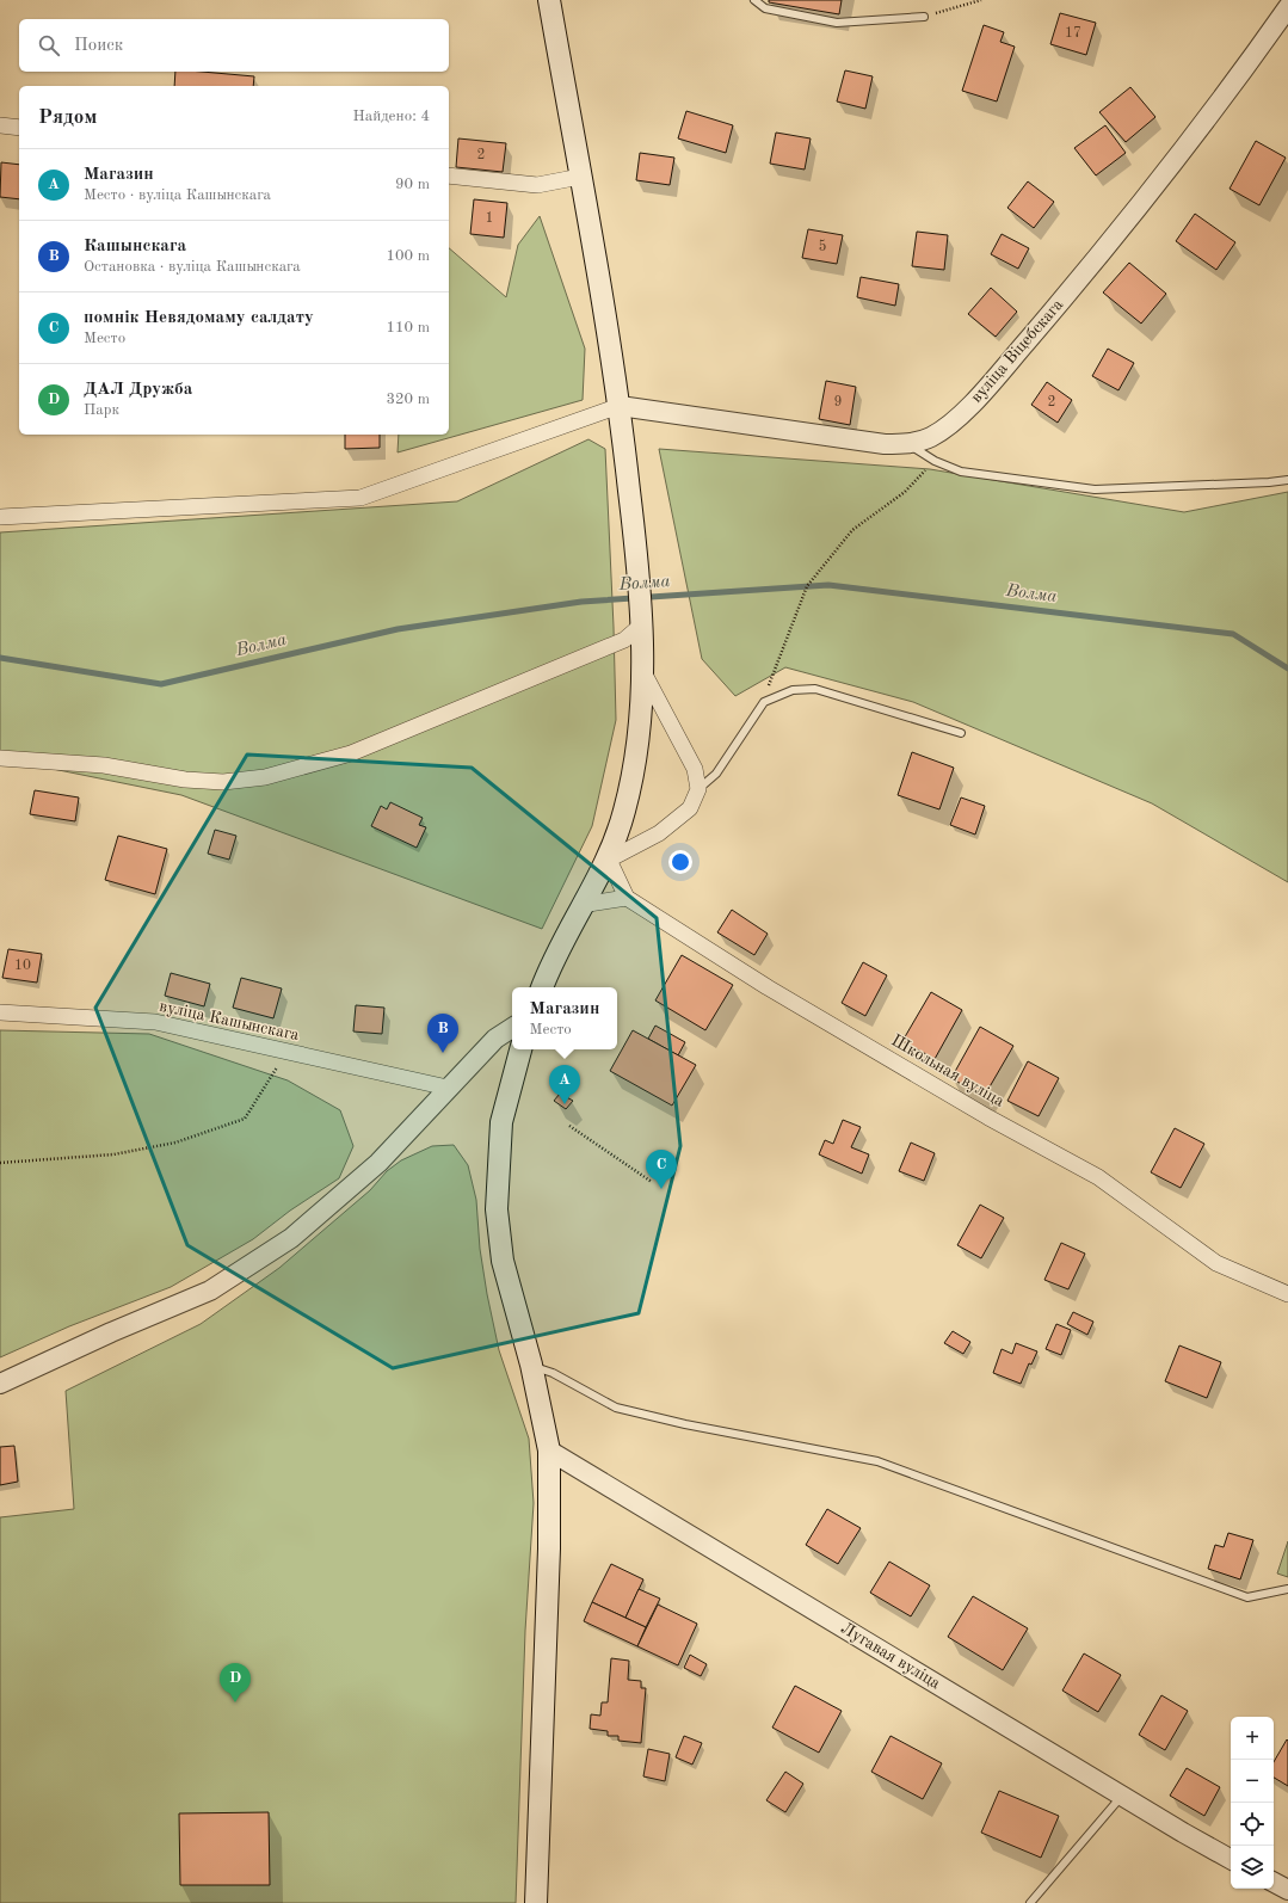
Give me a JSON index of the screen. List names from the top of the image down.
{
  "streets": {
    "street": [
      "вуліца Віцебскага",
      "вуліца Кашынскага",
      "Школьная вуліца",
      "Лугавая вуліца"
    ]
  },
  "water": ["Волма"],
  "house_numbers": [
    "17",
    "2",
    "1",
    "5",
    "9",
    "2",
    "10"
  ],
  "page": {
    "search": "Поиск",
    "heading": ["Рядом", "Найдено: 4"],
    "list": [
      {
        "mark": "A",
        "name": "Магазин",
        "note": "Место · вуліца Кашынскага",
        "value": "90 m"
      },
      {
        "mark": "B",
        "name": "Кашынскага",
        "note": "Остановка · вуліца Кашынскага",
        "value": "100 m"
      },
      {
        "mark": "C",
        "name": "помнік Невядомаму салдату",
        "note": "Место",
        "value": "110 m"
      },
      {
        "mark": "D",
        "name": "ДАЛ Дружба",
        "note": "Парк",
        "value": "320 m"
      }
    ],
    "popup": ["Магазин", "Место"],
    "pins": [
      "B",
      "A",
      "C",
      "D"
    ],
    "map_buttons": ["+", "−"]
  }
}
